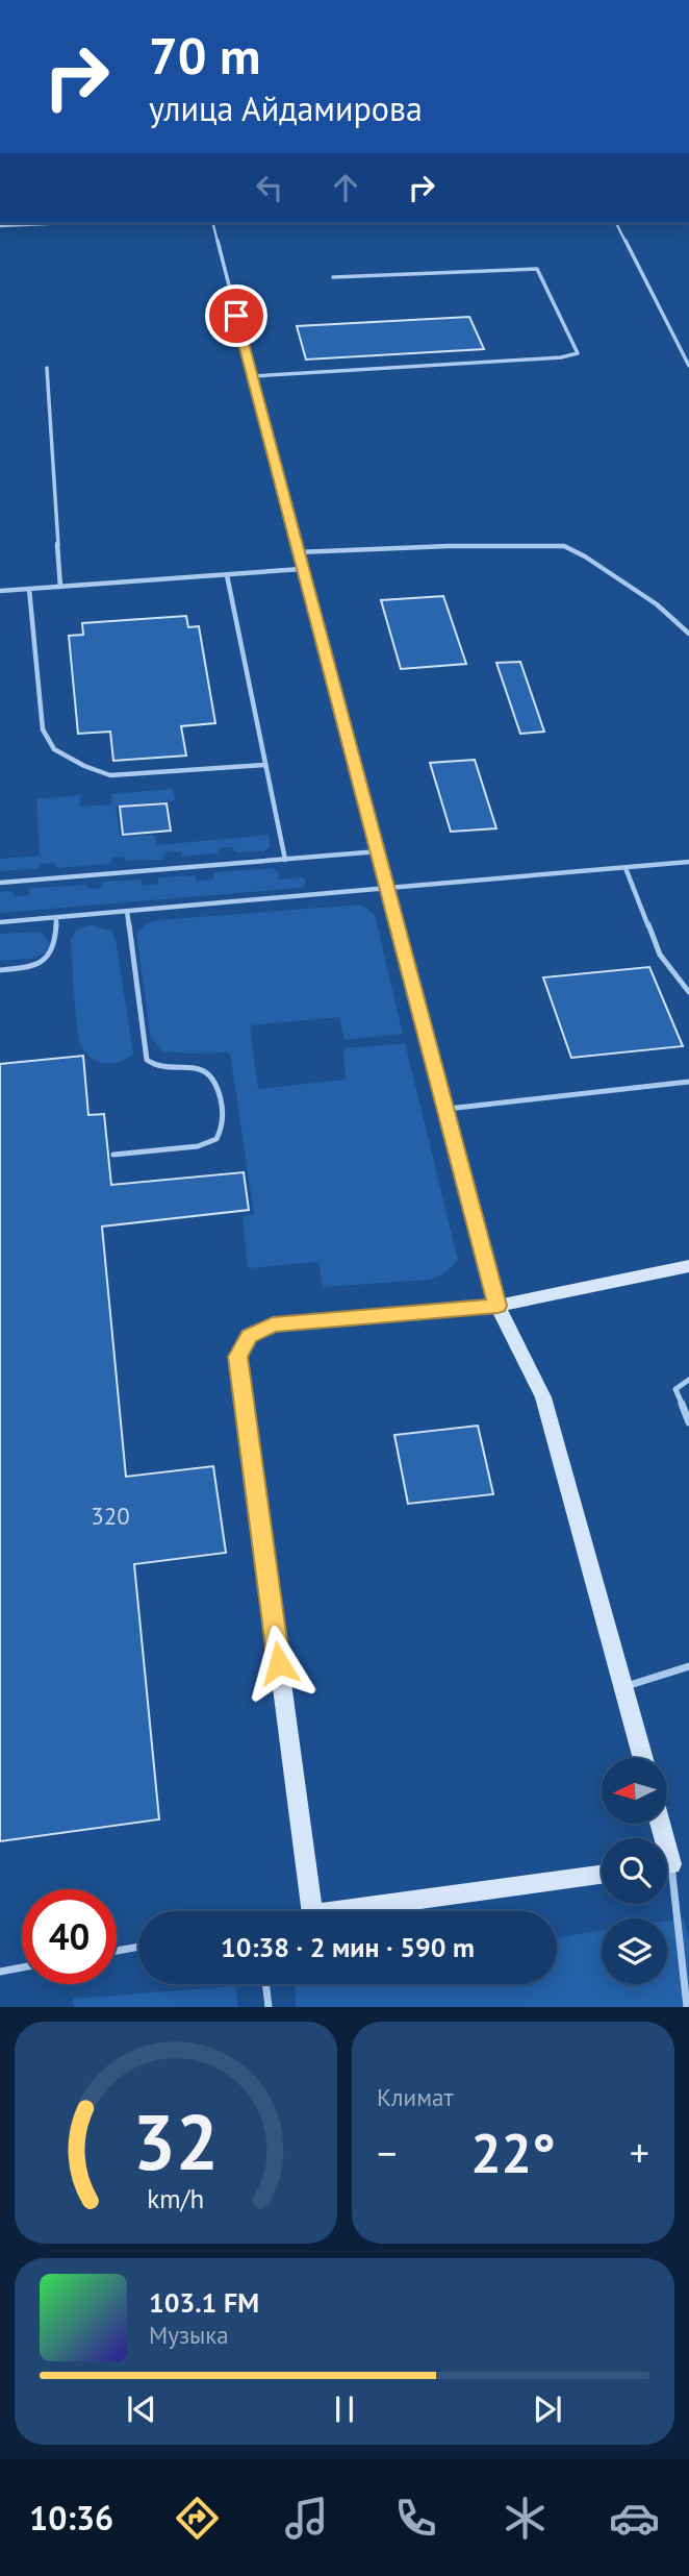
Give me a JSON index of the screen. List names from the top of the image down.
{
  "house_numbers": ["320"],
  "north": "left",
  "page": {
    "turn": ["70 m", "улица Айдамирова"],
    "limit": "40",
    "trip": "10:38 · 2 мин · 590 m",
    "tile": "Климат",
    "heat": ["−", "22°", "+"],
    "song": ["103.1 FM", "Музыка"],
    "tabs": "10:36",
    "gauge": ["32", "km/h"]
  }
}
